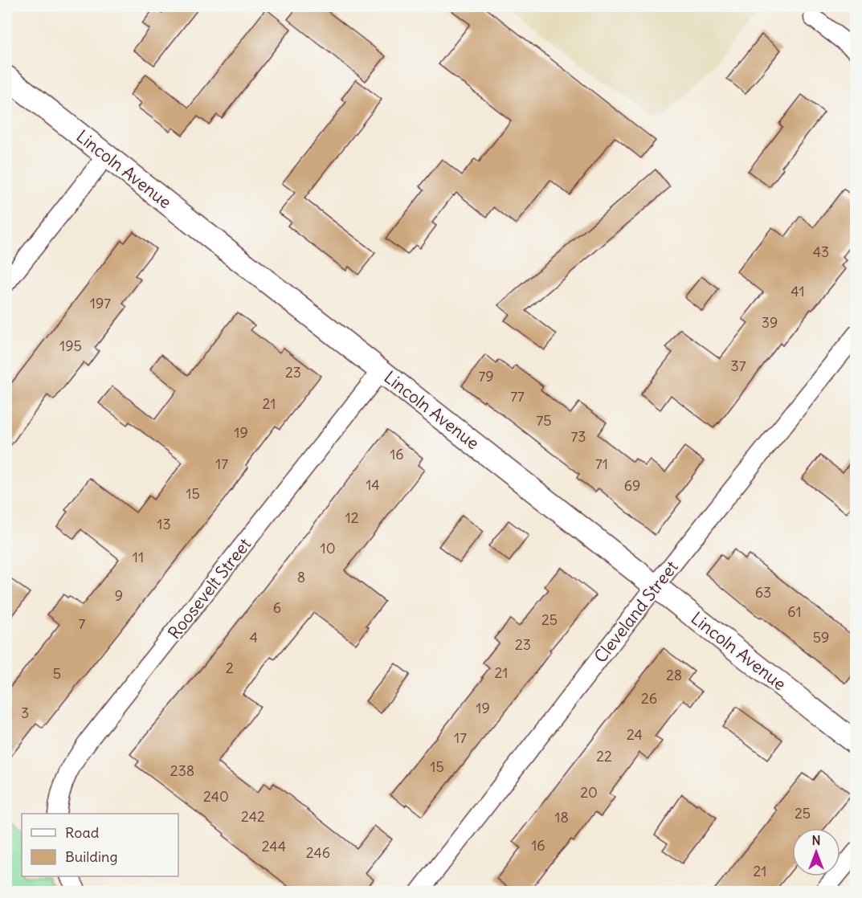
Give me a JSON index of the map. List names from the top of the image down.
{
  "streets": {
    "street": ["Lincoln Avenue", "Roosevelt Street", "Cleveland Street"]
  },
  "crossings": [
    ["Lincoln Avenue", "Roosevelt Street"],
    ["Lincoln Avenue", "Cleveland Street"]
  ],
  "house_numbers": [
    "43",
    "41",
    "197",
    "39",
    "195",
    "37",
    "23",
    "79",
    "77",
    "21",
    "75",
    "19",
    "73",
    "16",
    "17",
    "71",
    "14",
    "69",
    "15",
    "12",
    "13",
    "10",
    "11",
    "8",
    "63",
    "9",
    "6",
    "61",
    "25",
    "7",
    "4",
    "59",
    "23",
    "2",
    "21",
    "5",
    "28",
    "26",
    "19",
    "3",
    "24",
    "17",
    "22",
    "15",
    "238",
    "20",
    "240",
    "25",
    "242",
    "18",
    "16",
    "244",
    "246",
    "21"
  ],
  "legend": ["Road", "Building"],
  "north": "top"
}
